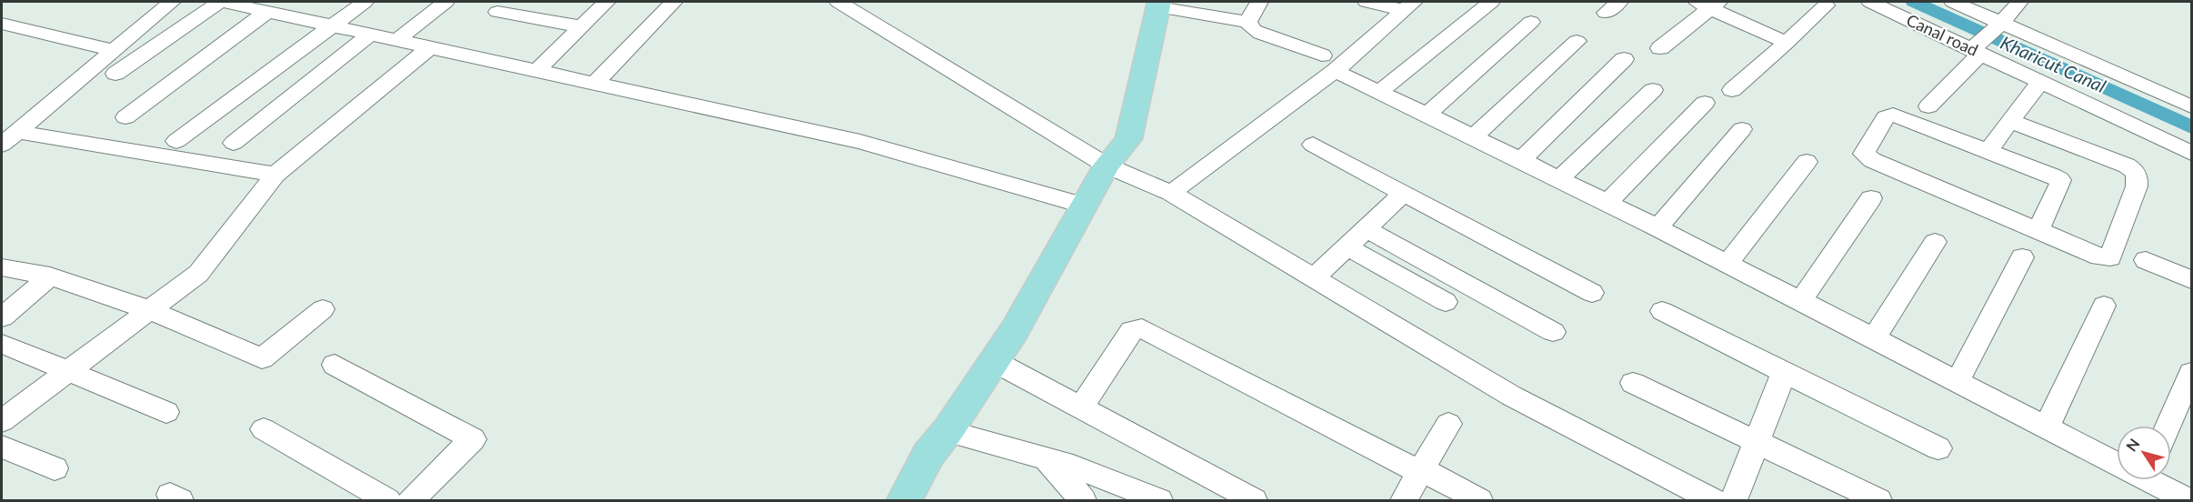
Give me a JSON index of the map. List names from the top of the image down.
{
  "streets": {
    "street": ["Canal road"]
  },
  "water": ["Kharicut Canal"],
  "north": "top left"
}
